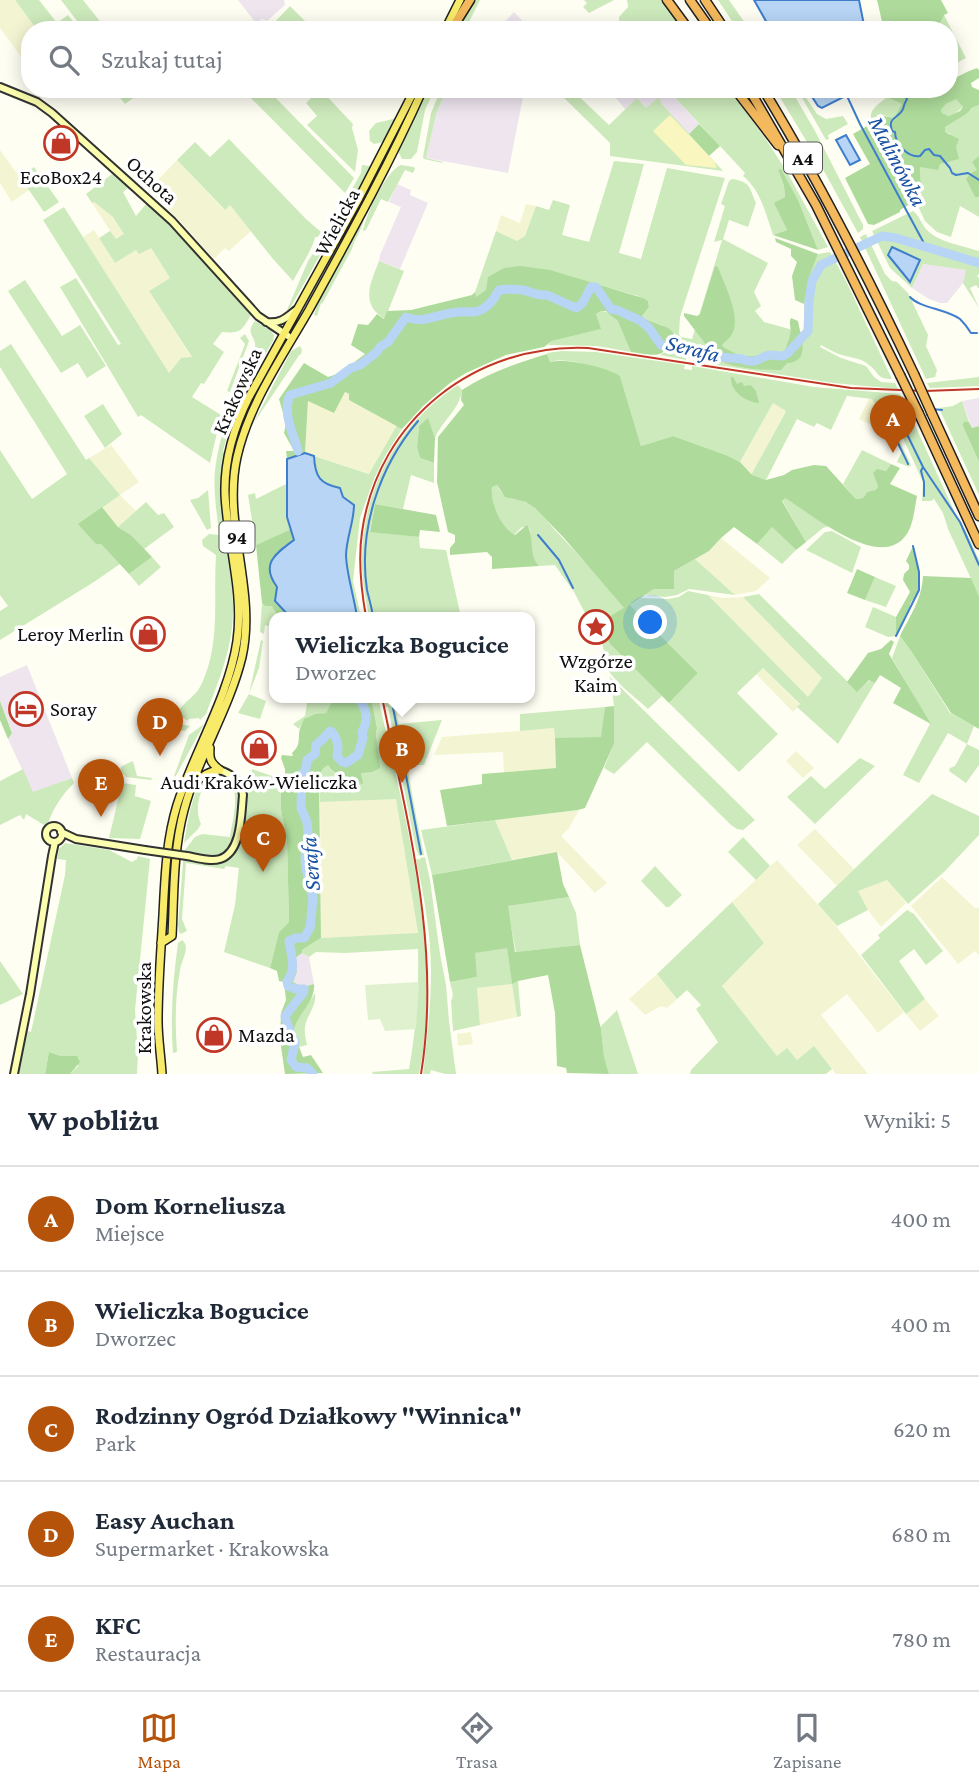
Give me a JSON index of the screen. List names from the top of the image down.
{
  "streets": {
    "highway": ["A4"],
    "main road": ["Wielicka", "Krakowska", "94"],
    "street": ["Ochota"]
  },
  "crossings": [
    ["Ochota", "Wielicka"],
    ["Ochota", "Krakowska"],
    ["Wielicka", "Krakowska"]
  ],
  "water": ["Malinówka", "Serafa"],
  "places": {
    "shop": [
      "EcoBox24",
      "Leroy Merlin",
      "Audi Kraków-Wieliczka",
      "Mazda"
    ],
    "place": ["Wzgórze Kaim"],
    "hotel": ["Soray"]
  },
  "page": {
    "search": "Szukaj tutaj",
    "pins": [
      "A",
      "D",
      "B",
      "E",
      "C"
    ],
    "popup": ["Wieliczka Bogucice", "Dworzec"],
    "heading": ["W pobliżu", "Wyniki: 5"],
    "list": [
      {
        "mark": "A",
        "name": "Dom Korneliusza",
        "note": "Miejsce",
        "value": "400 m"
      },
      {
        "mark": "B",
        "name": "Wieliczka Bogucice",
        "note": "Dworzec",
        "value": "400 m"
      },
      {
        "mark": "C",
        "name": "Rodzinny Ogród Działkowy \"Winnica\"",
        "note": "Park",
        "value": "620 m"
      },
      {
        "mark": "D",
        "name": "Easy Auchan",
        "note": "Supermarket · Krakowska",
        "value": "680 m"
      },
      {
        "mark": "E",
        "name": "KFC",
        "note": "Restauracja",
        "value": "780 m"
      }
    ],
    "nav": ["Mapa", "Trasa", "Zapisane"]
  }
}
